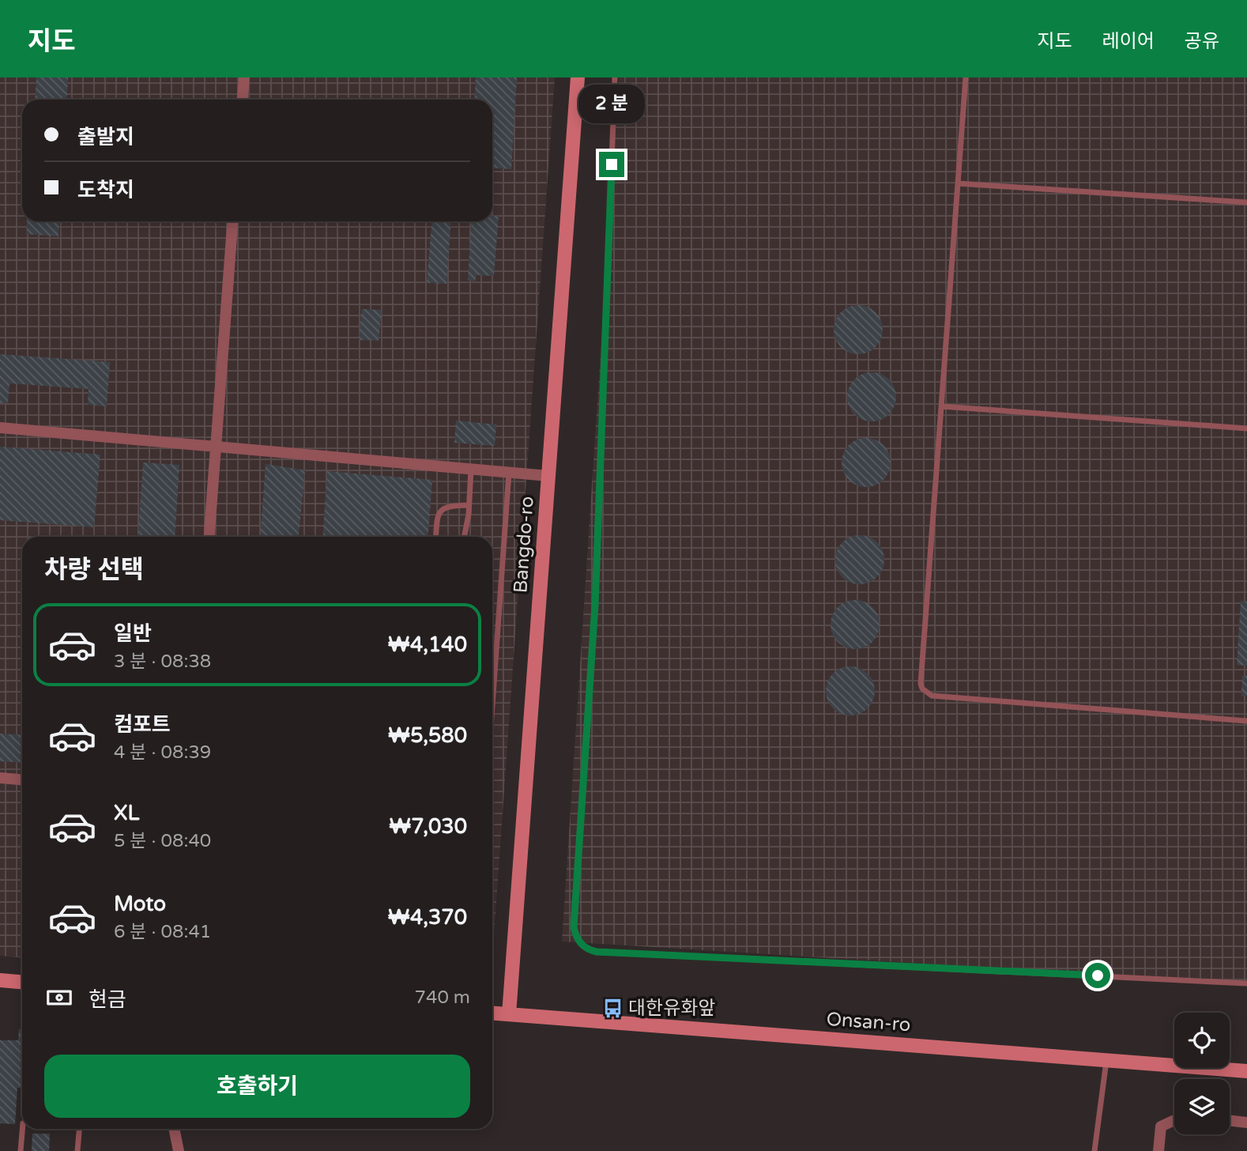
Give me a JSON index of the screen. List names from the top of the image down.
{
  "streets": {
    "street": ["Bangdo-ro", "Onsan-ro"]
  },
  "crossings": [
    ["Bangdo-ro", "Onsan-ro"]
  ],
  "places": {
    "bus stop": ["대한유화앞"]
  },
  "page": {
    "header": "지도",
    "nav": ["지도", "레이어", "공유"],
    "bubble": "2 분",
    "banner": ["출발지", "도착지"],
    "heading": "차량 선택",
    "list": [
      {
        "name": "일반",
        "note": "3 분 · 08:38",
        "value": "₩4,140"
      },
      {
        "name": "컴포트",
        "note": "4 분 · 08:39",
        "value": "₩5,580"
      },
      {
        "name": "XL",
        "note": "5 분 · 08:40",
        "value": "₩7,030"
      },
      {
        "name": "Moto",
        "note": "6 분 · 08:41",
        "value": "₩4,370"
      }
    ],
    "pay": ["현금", "740 m"],
    "buttons": "호출하기"
  }
}
